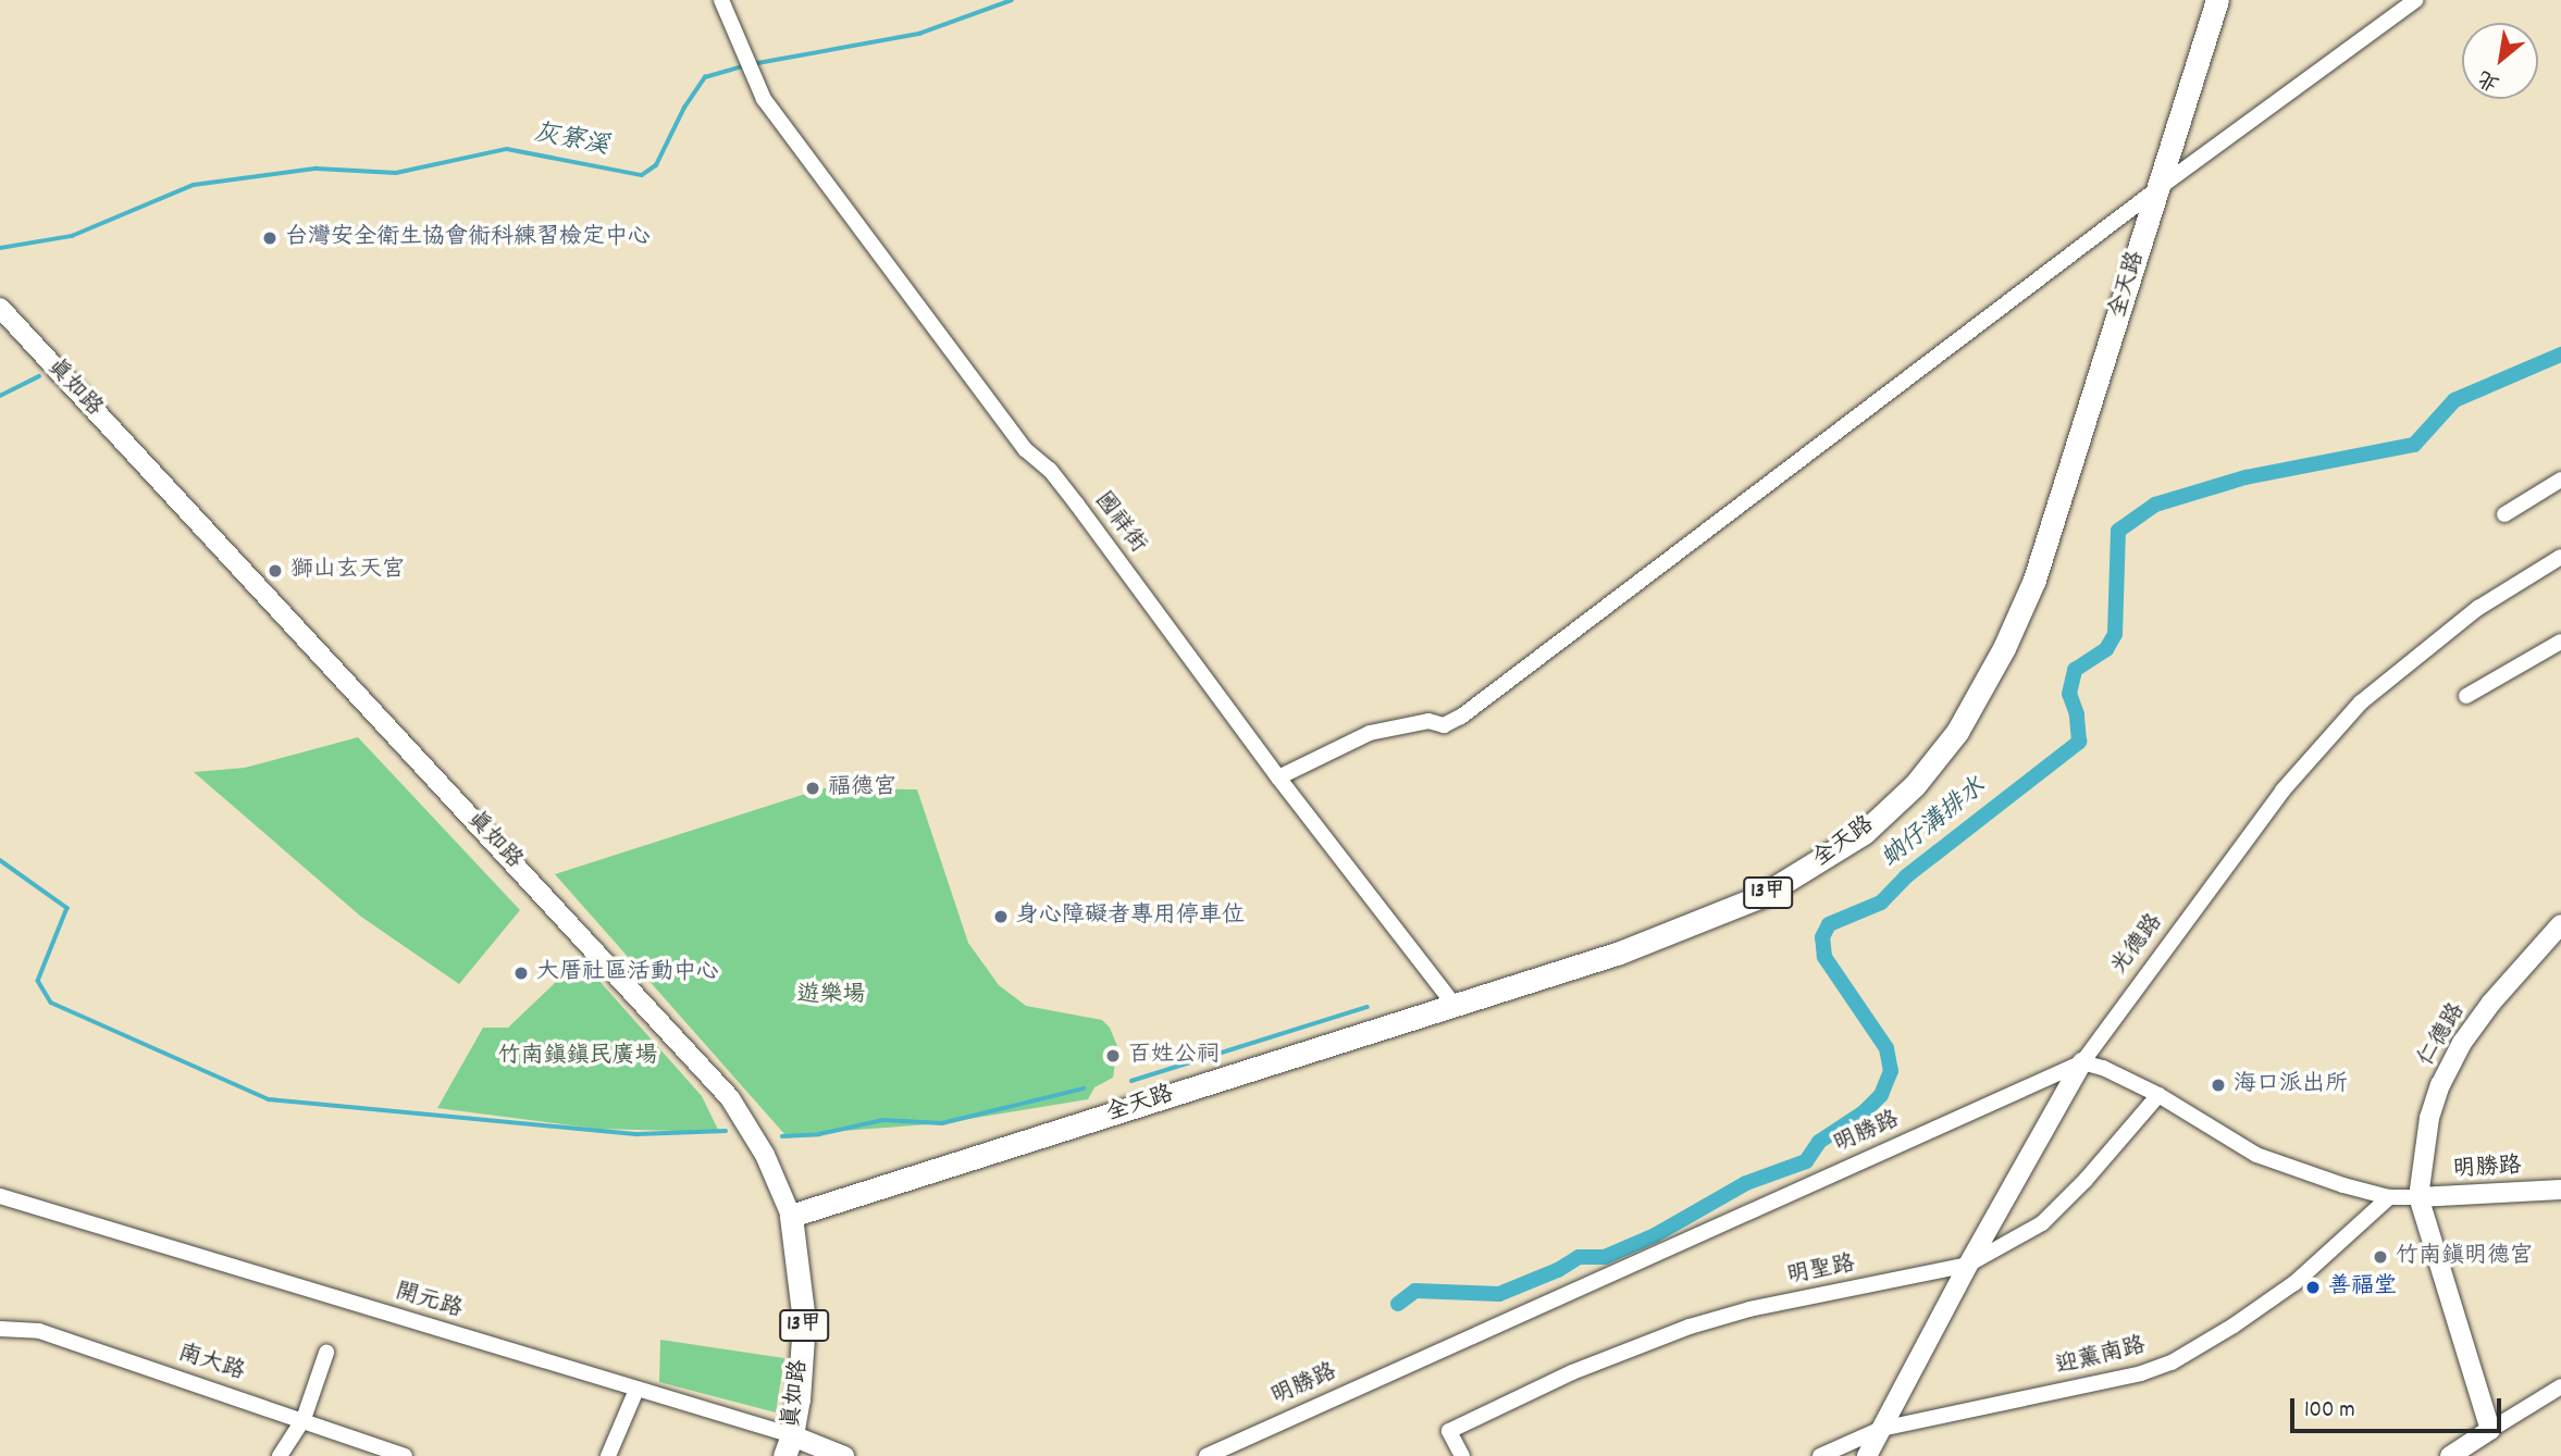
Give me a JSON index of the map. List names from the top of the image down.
{
  "streets": {
    "main road": [
      "全天路",
      "真如路",
      "13甲",
      "開元路"
    ],
    "street": [
      "國祥街",
      "光德路",
      "仁德路",
      "明勝路",
      "明聖路",
      "迎薰南路",
      "南大路"
    ]
  },
  "crossings": [
    ["全天路", "真如路"],
    ["全天路", "國祥街"],
    ["真如路", "開元路"],
    ["光德路", "明勝路"],
    ["光德路", "明聖路"],
    ["光德路", "迎薰南路"],
    ["仁德路", "明勝路"],
    ["明勝路", "明聖路"],
    ["明勝路", "迎薰南路"]
  ],
  "water": ["灰寮溪", "蚋仔溝排水"],
  "parks": ["遊樂場", "竹南鎮鎮民廣場"],
  "places": [
    "台灣安全衛生協會術科練習檢定中心",
    "獅山玄天宮",
    "福德宮",
    "身心障礙者專用停車位",
    "大厝社區活動中心",
    "百姓公祠",
    "海口派出所",
    "竹南鎮明德宮",
    "善福堂"
  ],
  "scale_bar": "100 m",
  "north": "bottom left"
}
